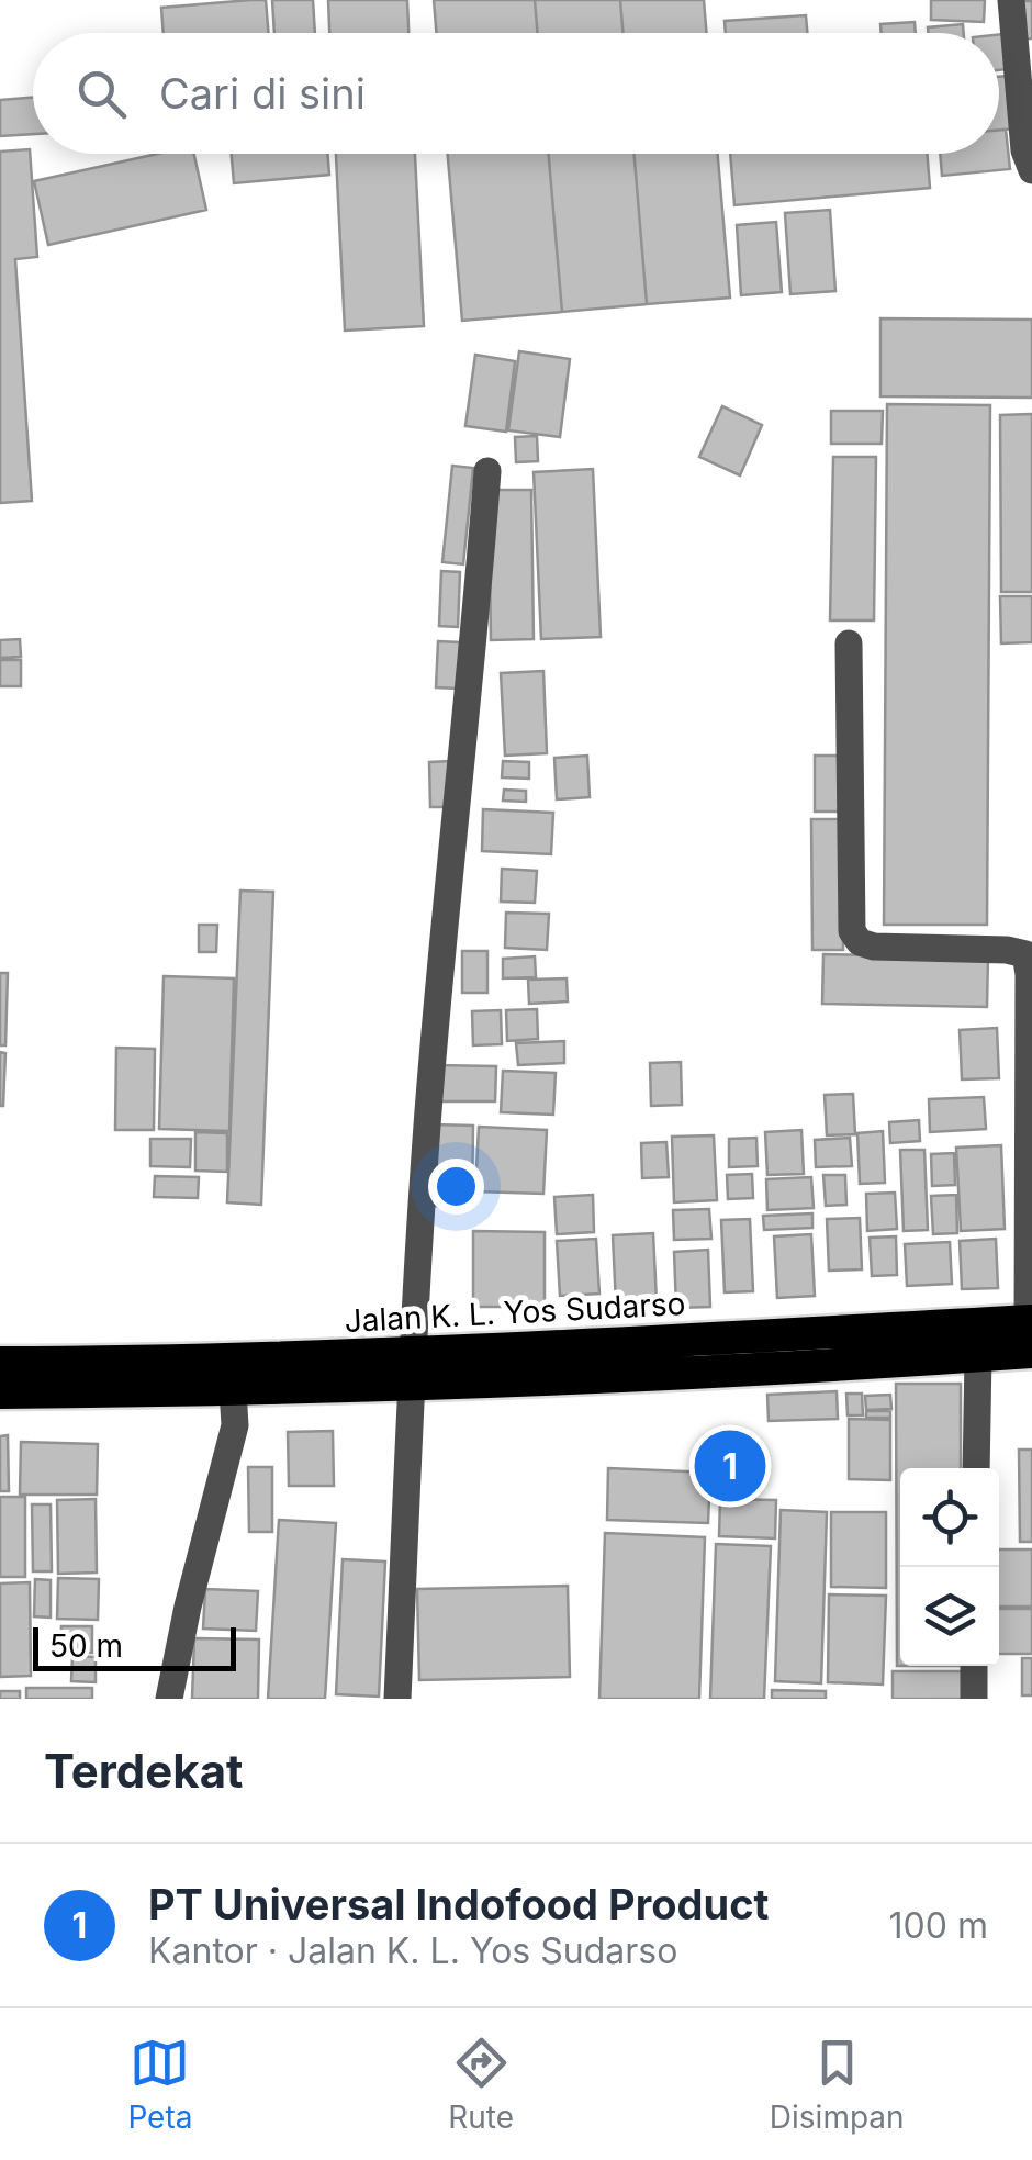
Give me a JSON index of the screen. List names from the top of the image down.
{
  "streets": {
    "highway": ["Jalan K. L. Yos Sudarso"]
  },
  "scale_bar": "50 m",
  "page": {
    "search": "Cari di sini",
    "pins": "1",
    "scale": "50 m",
    "heading": "Terdekat",
    "list": [
      {
        "mark": "1",
        "name": "PT Universal Indofood Product",
        "note": "Kantor · Jalan K. L. Yos Sudarso",
        "value": "100 m"
      }
    ],
    "nav": ["Peta", "Rute", "Disimpan"]
  }
}
